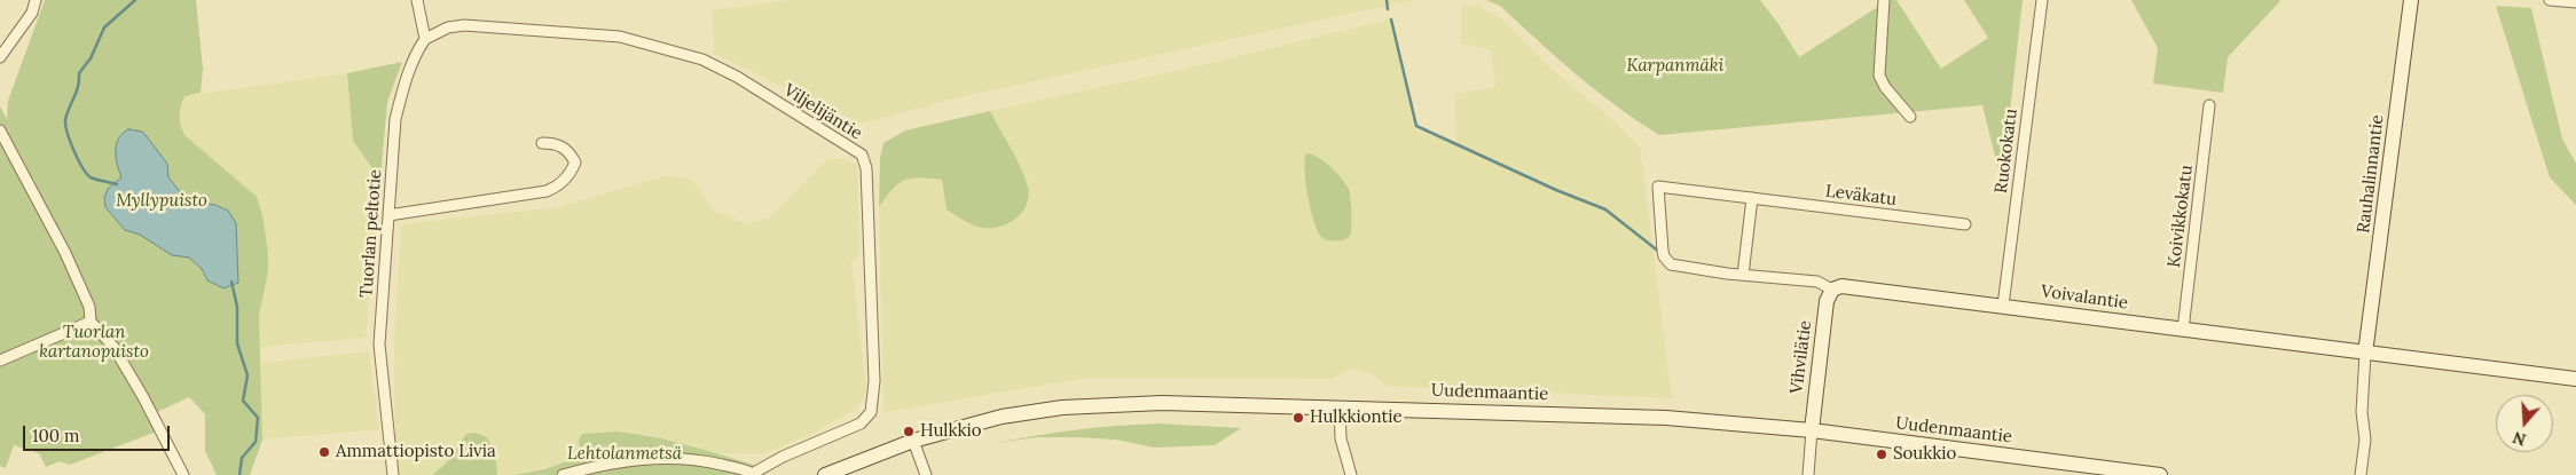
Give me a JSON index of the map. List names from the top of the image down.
{
  "streets": {
    "main road": [
      "Rauhalinnantie",
      "Voivalantie",
      "Vihvilätie",
      "Uudenmaantie"
    ],
    "street": [
      "Viljelijäntie",
      "Ruokokatu",
      "Leväkatu",
      "Koivikkokatu",
      "Tuorlan peltotie"
    ]
  },
  "crossings": [
    ["Viljelijäntie", "Tuorlan peltotie"],
    ["Ruokokatu", "Voivalantie"],
    ["Rauhalinnantie", "Voivalantie"],
    ["Leväkatu", "Voivalantie"],
    ["Koivikkokatu", "Voivalantie"],
    ["Voivalantie", "Vihvilätie"],
    ["Vihvilätie", "Uudenmaantie"]
  ],
  "parks": [
    "Karpanmäki",
    "Myllypuisto",
    "Tuorlan kartanopuisto",
    "Lehtolanmetsä"
  ],
  "places": [
    "Hulkkiontie",
    "Hulkkio",
    "Ammattiopisto Livia",
    "Soukkio"
  ],
  "scale_bar": "100 m",
  "north": "bottom"
}
